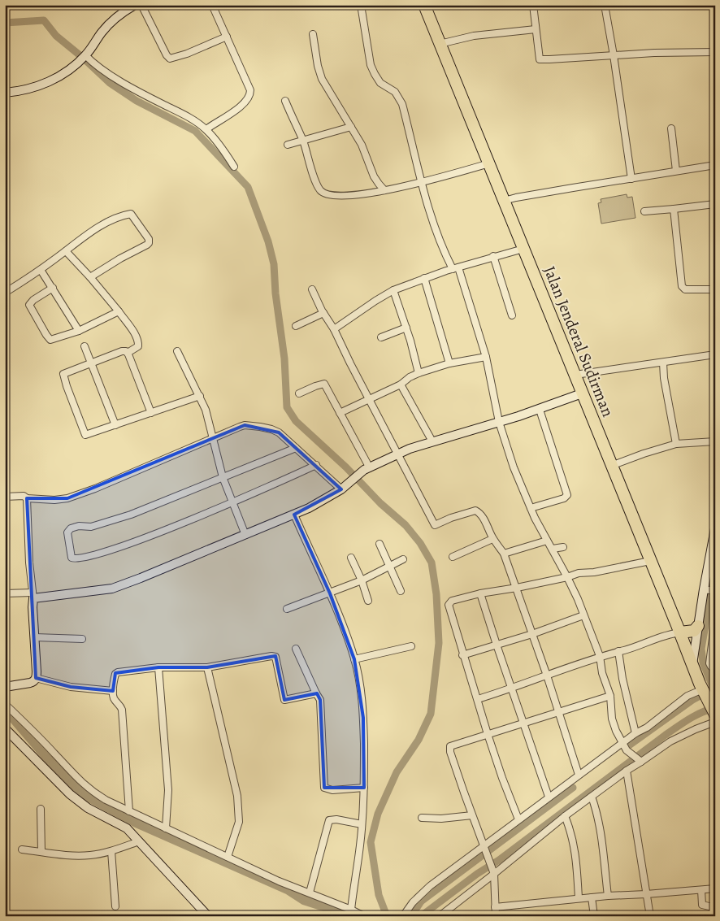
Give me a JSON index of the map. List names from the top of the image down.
{
  "streets": {
    "highway": ["Jalan Jenderal Sudirman"]
  }
}
